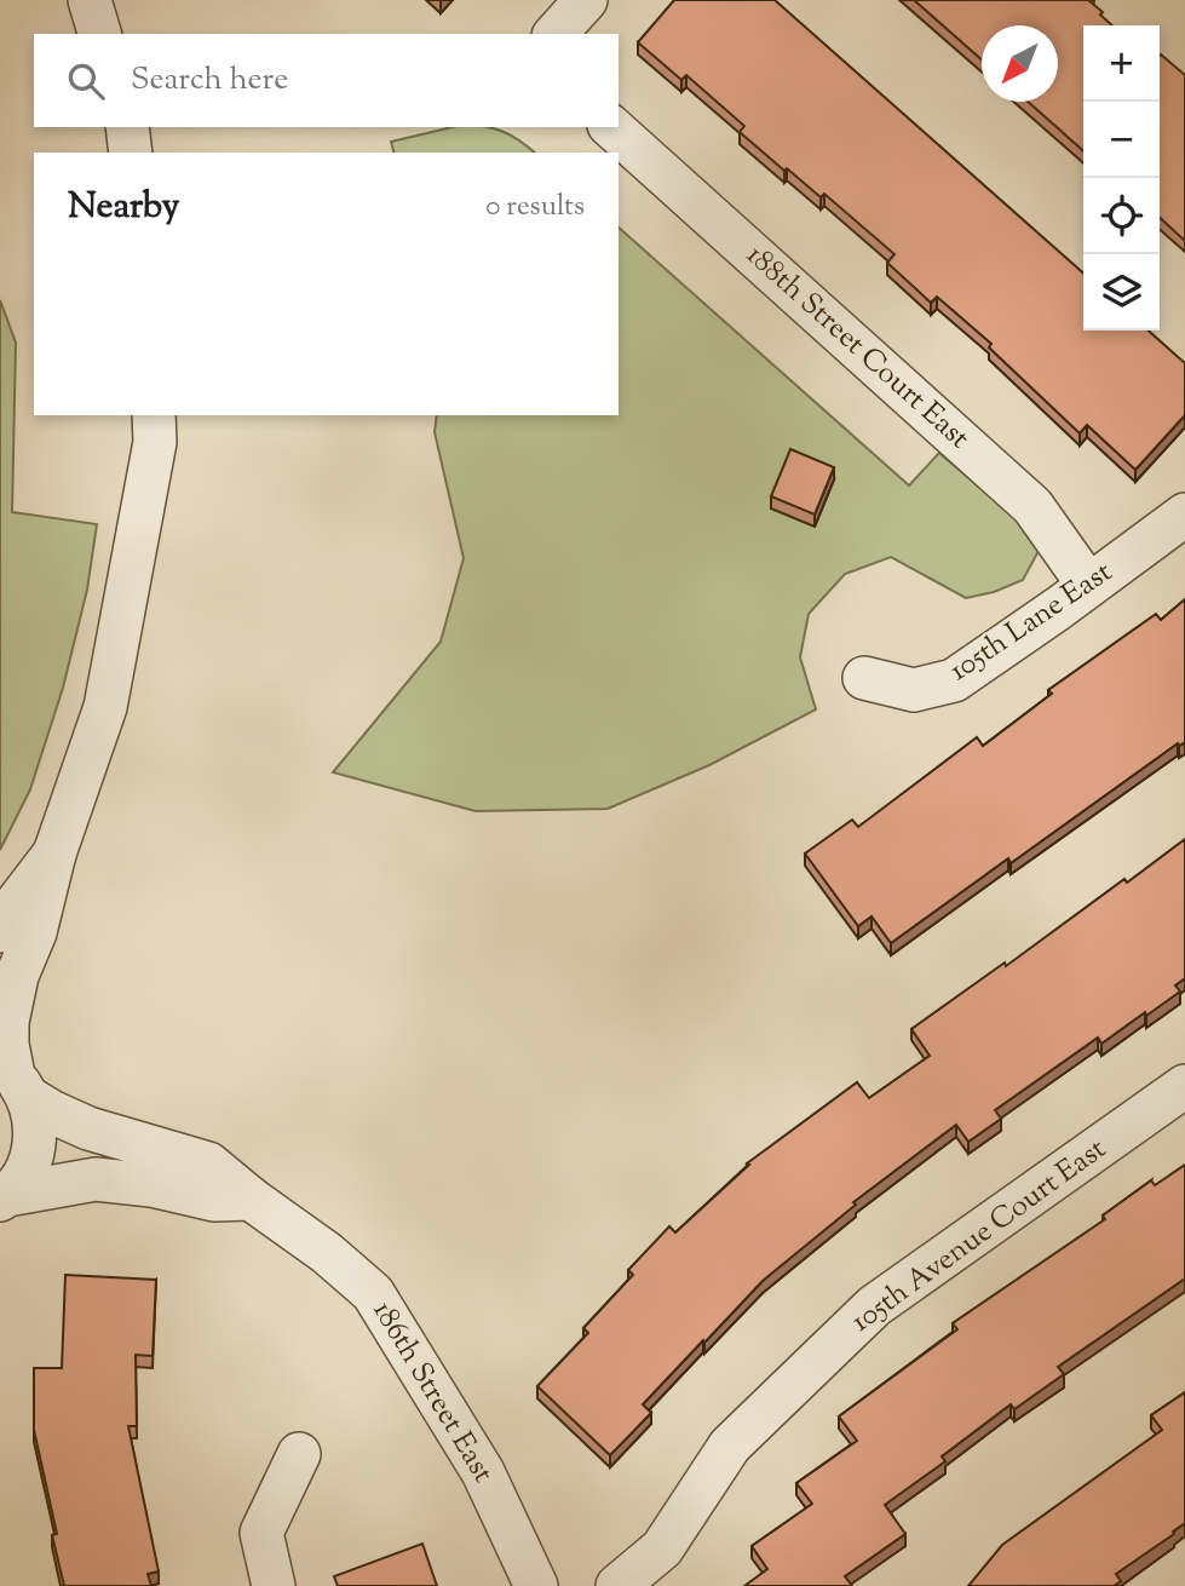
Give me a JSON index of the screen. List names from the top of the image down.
{
  "streets": {
    "street": [
      "188th Street Court East",
      "105th Lane East",
      "105th Avenue Court East",
      "186th Street East"
    ]
  },
  "crossings": [
    ["188th Street Court East", "105th Lane East"]
  ],
  "north": "bottom left",
  "page": {
    "map_buttons": ["+", "−"],
    "search": "Search here",
    "heading": ["Nearby", "0 results"]
  }
}
